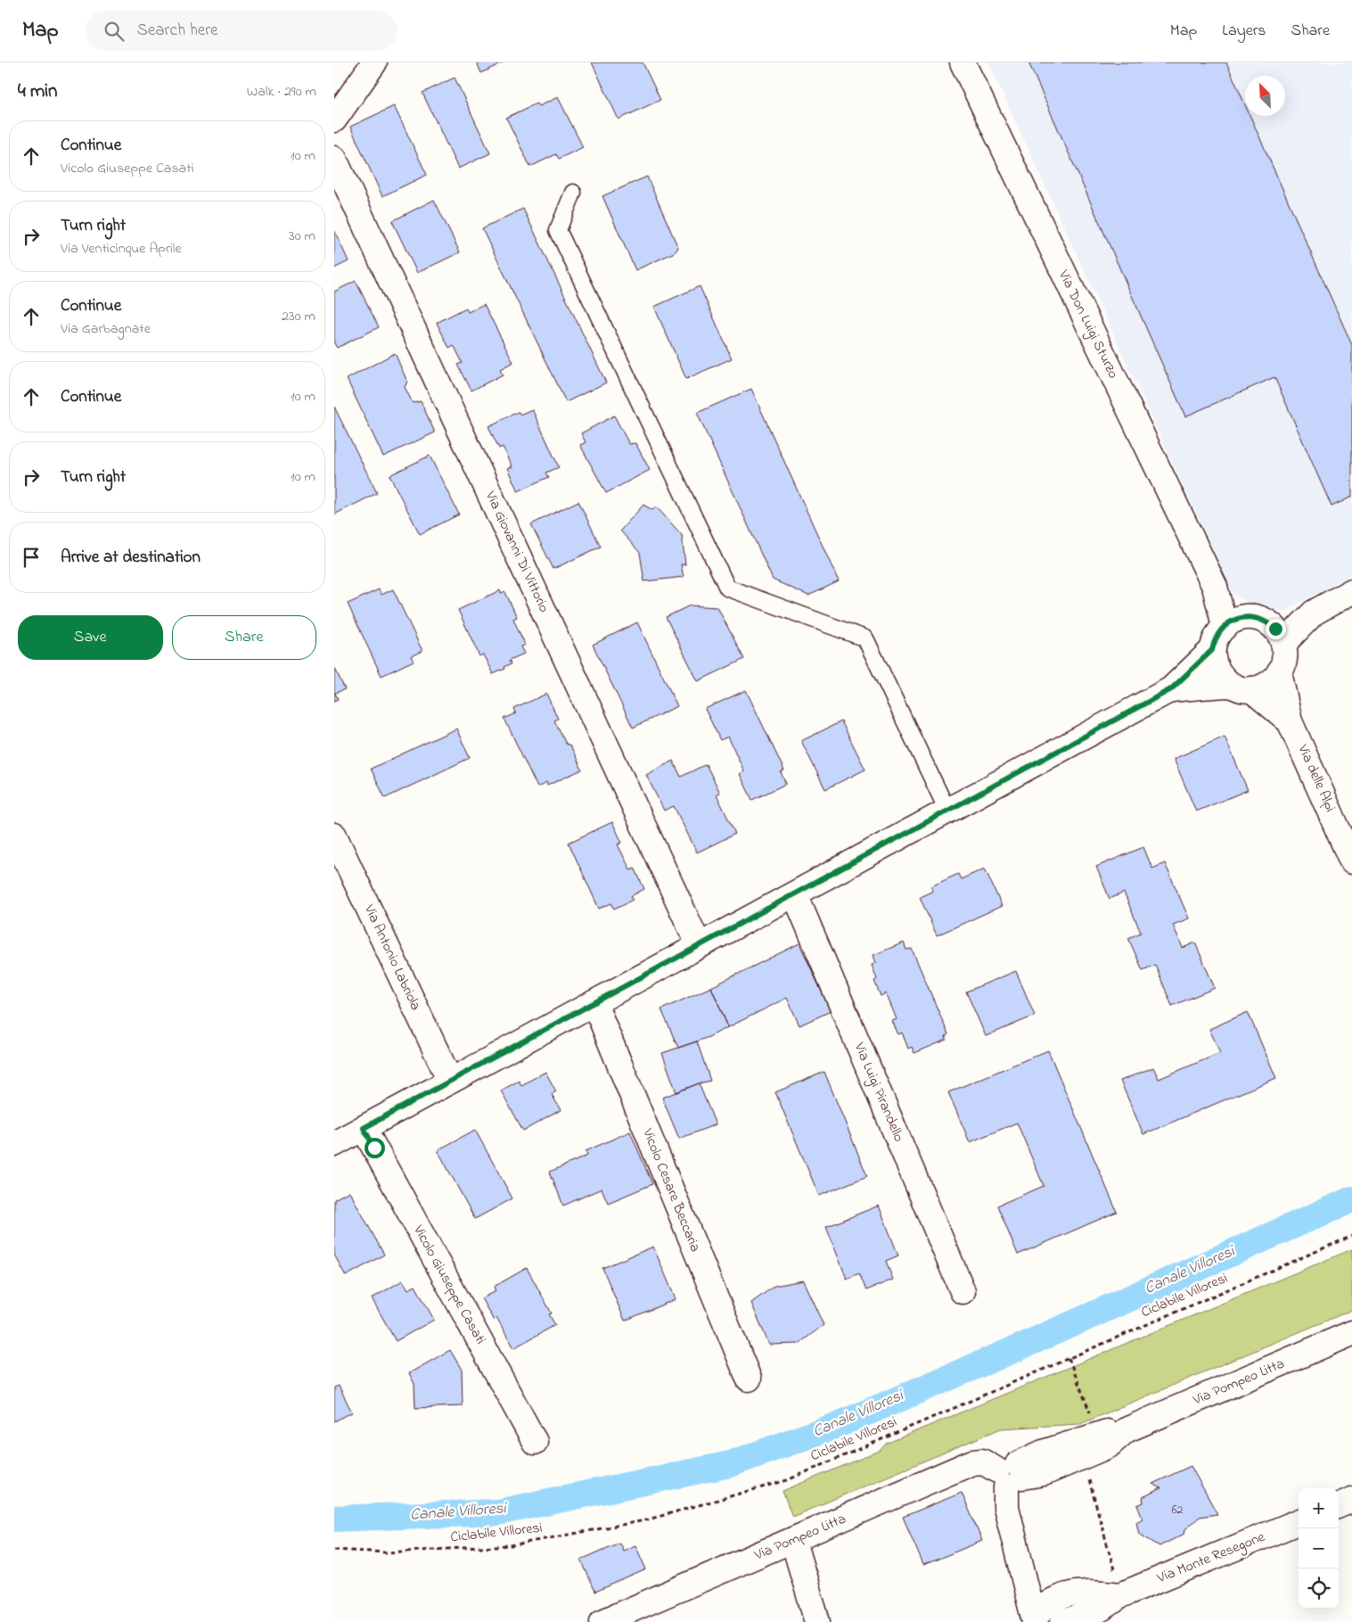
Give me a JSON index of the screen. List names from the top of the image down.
{
  "streets": {
    "street": [
      "Via Don Luigi Sturzo",
      "Via Giovanni Di Vittorio",
      "Via delle Alpi",
      "Via Antonio Labriola",
      "Via Luigi Pirandello",
      "Vicolo Cesare Beccaria",
      "Vicolo Giuseppe Casati",
      "Via Pompeo Litta",
      "Via Monte Resegone"
    ],
    "path": ["Ciclabile Villoresi"]
  },
  "crossings": [
    ["Via Don Luigi Sturzo", "Via delle Alpi"]
  ],
  "water": ["Canale Villoresi"],
  "house_numbers": ["62"],
  "north": "top left",
  "page": {
    "header": "Map",
    "search": "Search here",
    "nav": ["Map", "Layers", "Share"],
    "heading": ["4 min", "Walk · 290 m"],
    "list": [
      ["Continue", "Vicolo Giuseppe Casati", "10 m"],
      ["Turn right", "Via Venticinque Aprile", "30 m"],
      ["Continue", "Via Garbagnate", "230 m"],
      ["Continue", "10 m"],
      ["Turn right", "10 m"],
      "Arrive at destination"
    ],
    "buttons": ["Save", "Share"],
    "map_buttons": ["+", "−"]
  }
}
